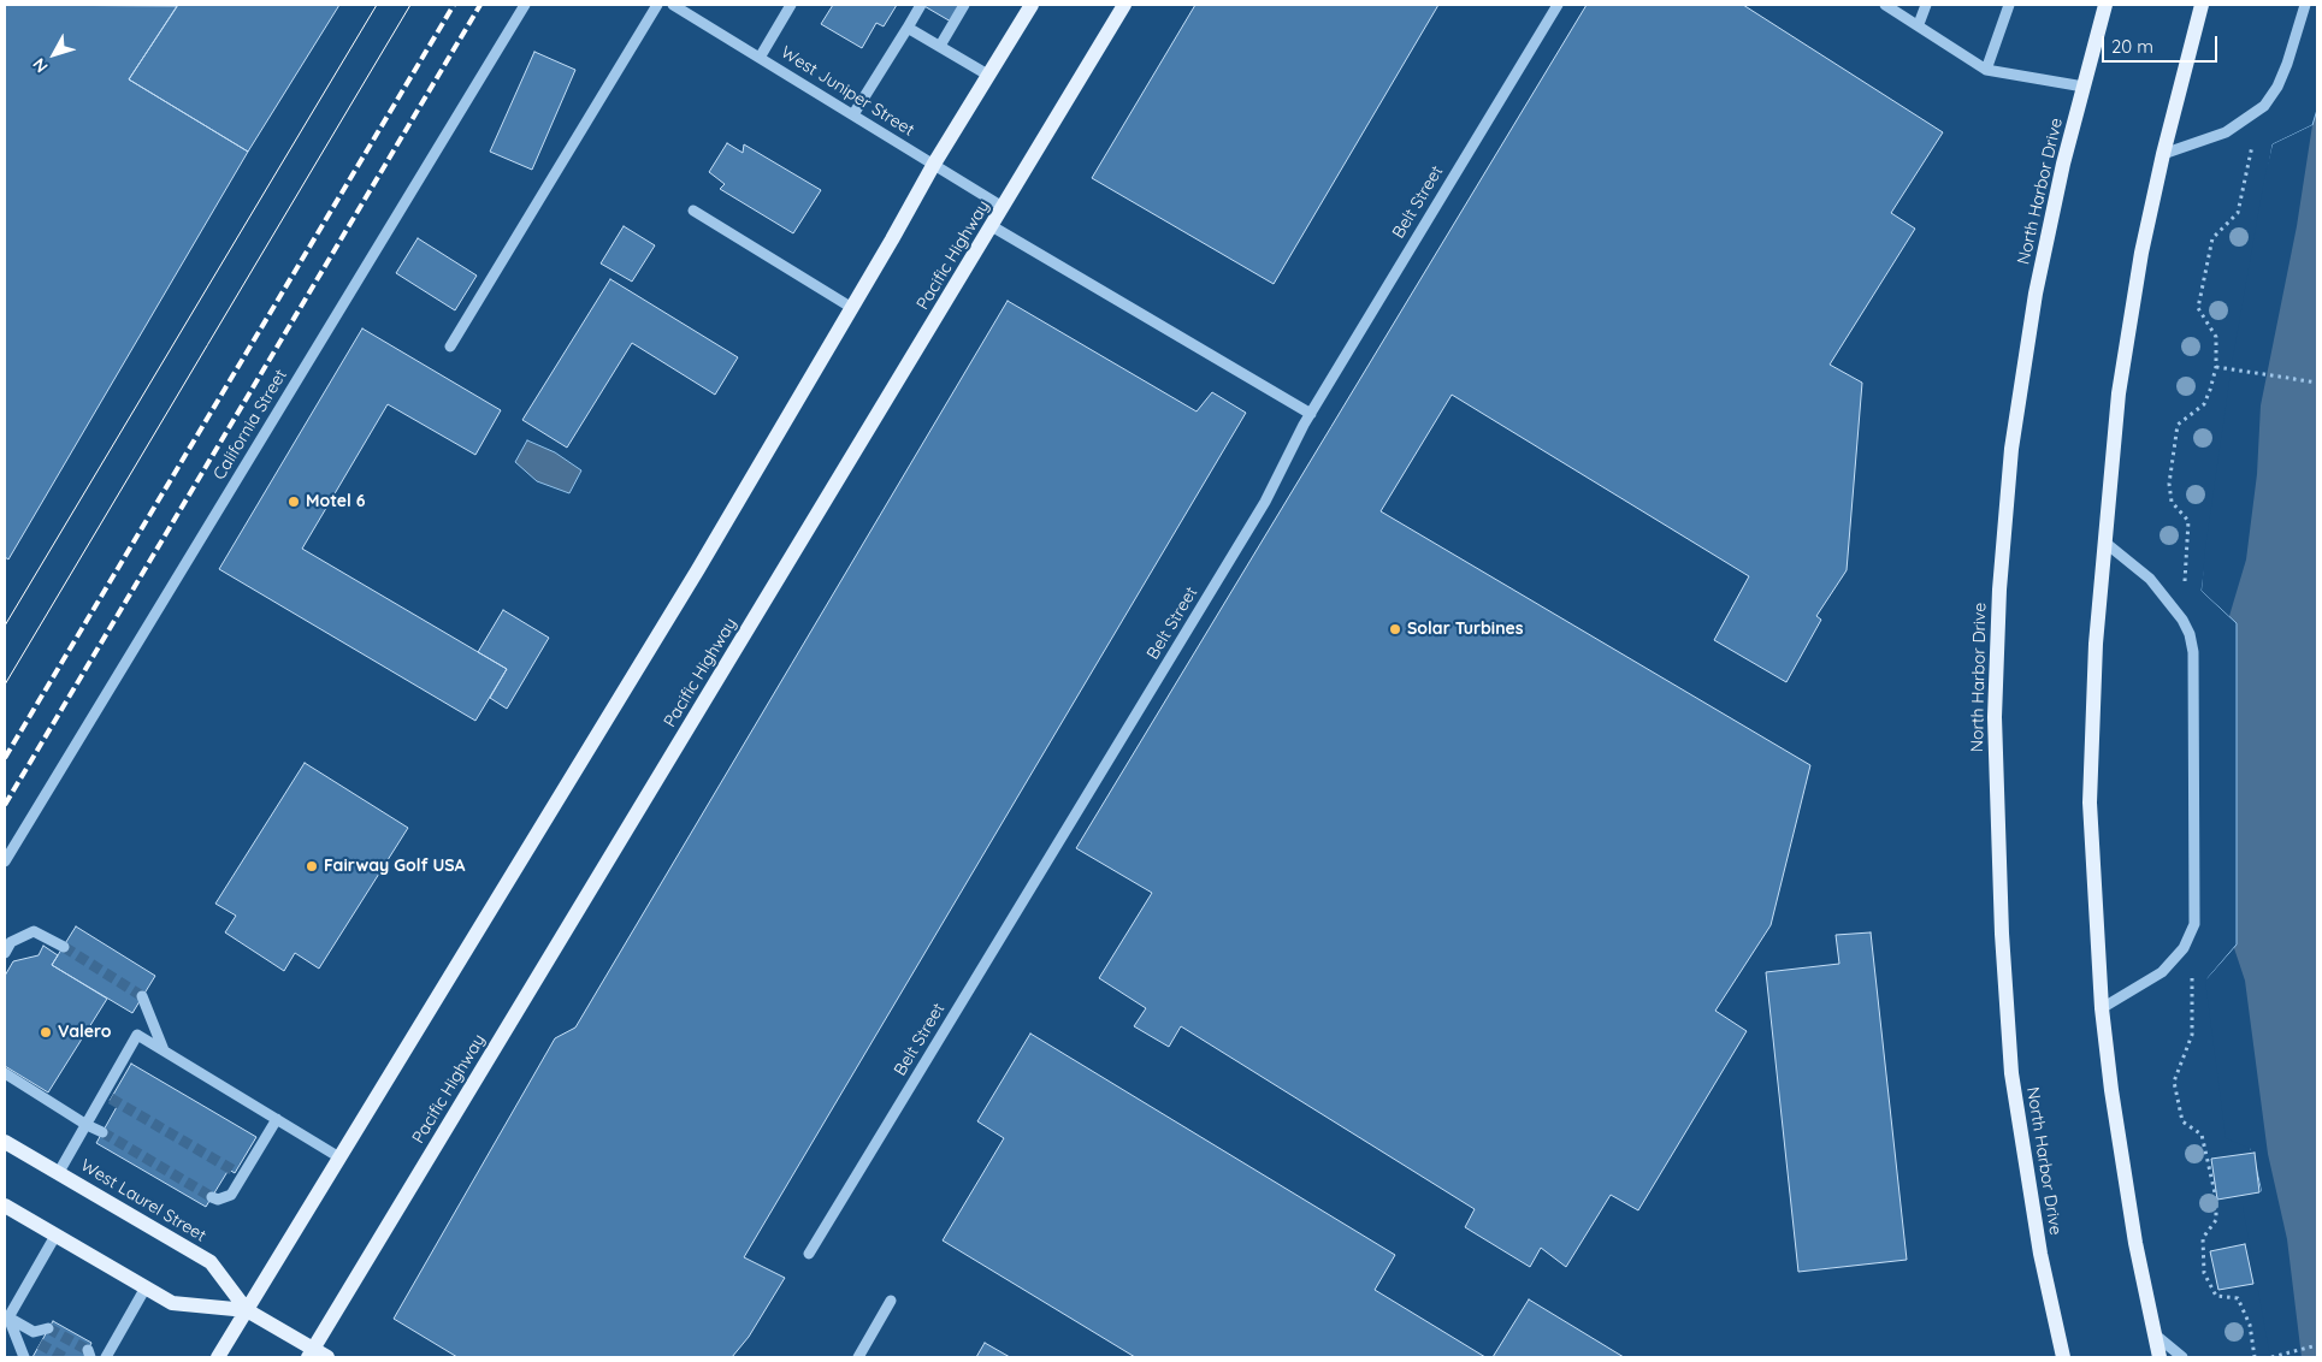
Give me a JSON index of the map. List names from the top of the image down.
{
  "streets": {
    "main road": ["North Harbor Drive", "Pacific Highway", "West Laurel Street"],
    "street": ["West Juniper Street", "Belt Street", "California Street"]
  },
  "crossings": [
    ["West Juniper Street", "Pacific Highway"],
    ["Pacific Highway", "West Laurel Street"]
  ],
  "places": [
    "Motel 6",
    "Solar Turbines",
    "Fairway Golf USA",
    "Valero"
  ],
  "scale_bar": "20 m",
  "north": "bottom left"
}
